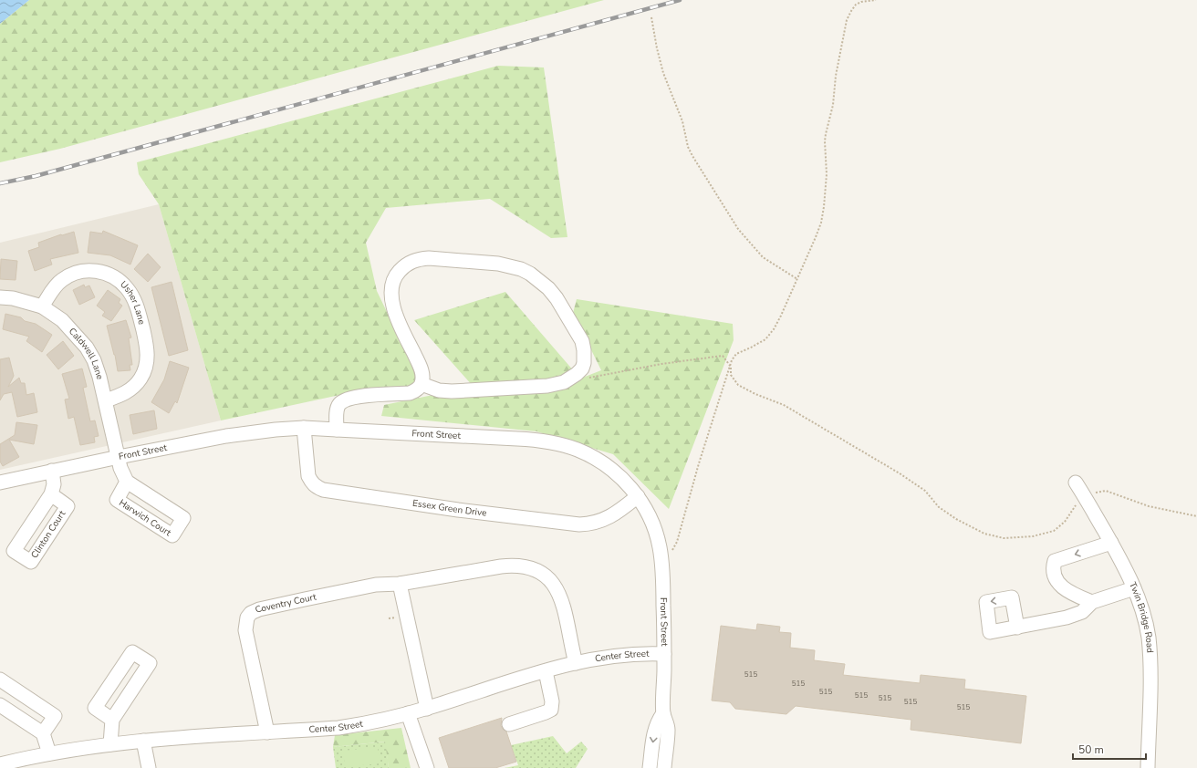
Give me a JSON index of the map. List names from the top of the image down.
{
  "streets": {
    "street": [
      "Usher Lane",
      "Caldwell Lane",
      "Front Street",
      "Essex Green Drive",
      "Harwich Court",
      "Clinton Court",
      "Coventry Court",
      "Twin Bridge Road",
      "Center Street"
    ]
  },
  "crossings": [
    ["Usher Lane", "Caldwell Lane"],
    ["Caldwell Lane", "Front Street"],
    ["Front Street", "Essex Green Drive"],
    ["Front Street", "Clinton Court"],
    ["Front Street", "Center Street"],
    ["Coventry Court", "Center Street"]
  ],
  "house_numbers": [
    "515",
    "515",
    "515",
    "515",
    "515",
    "515",
    "515"
  ],
  "scale_bar": "50 m"
}
